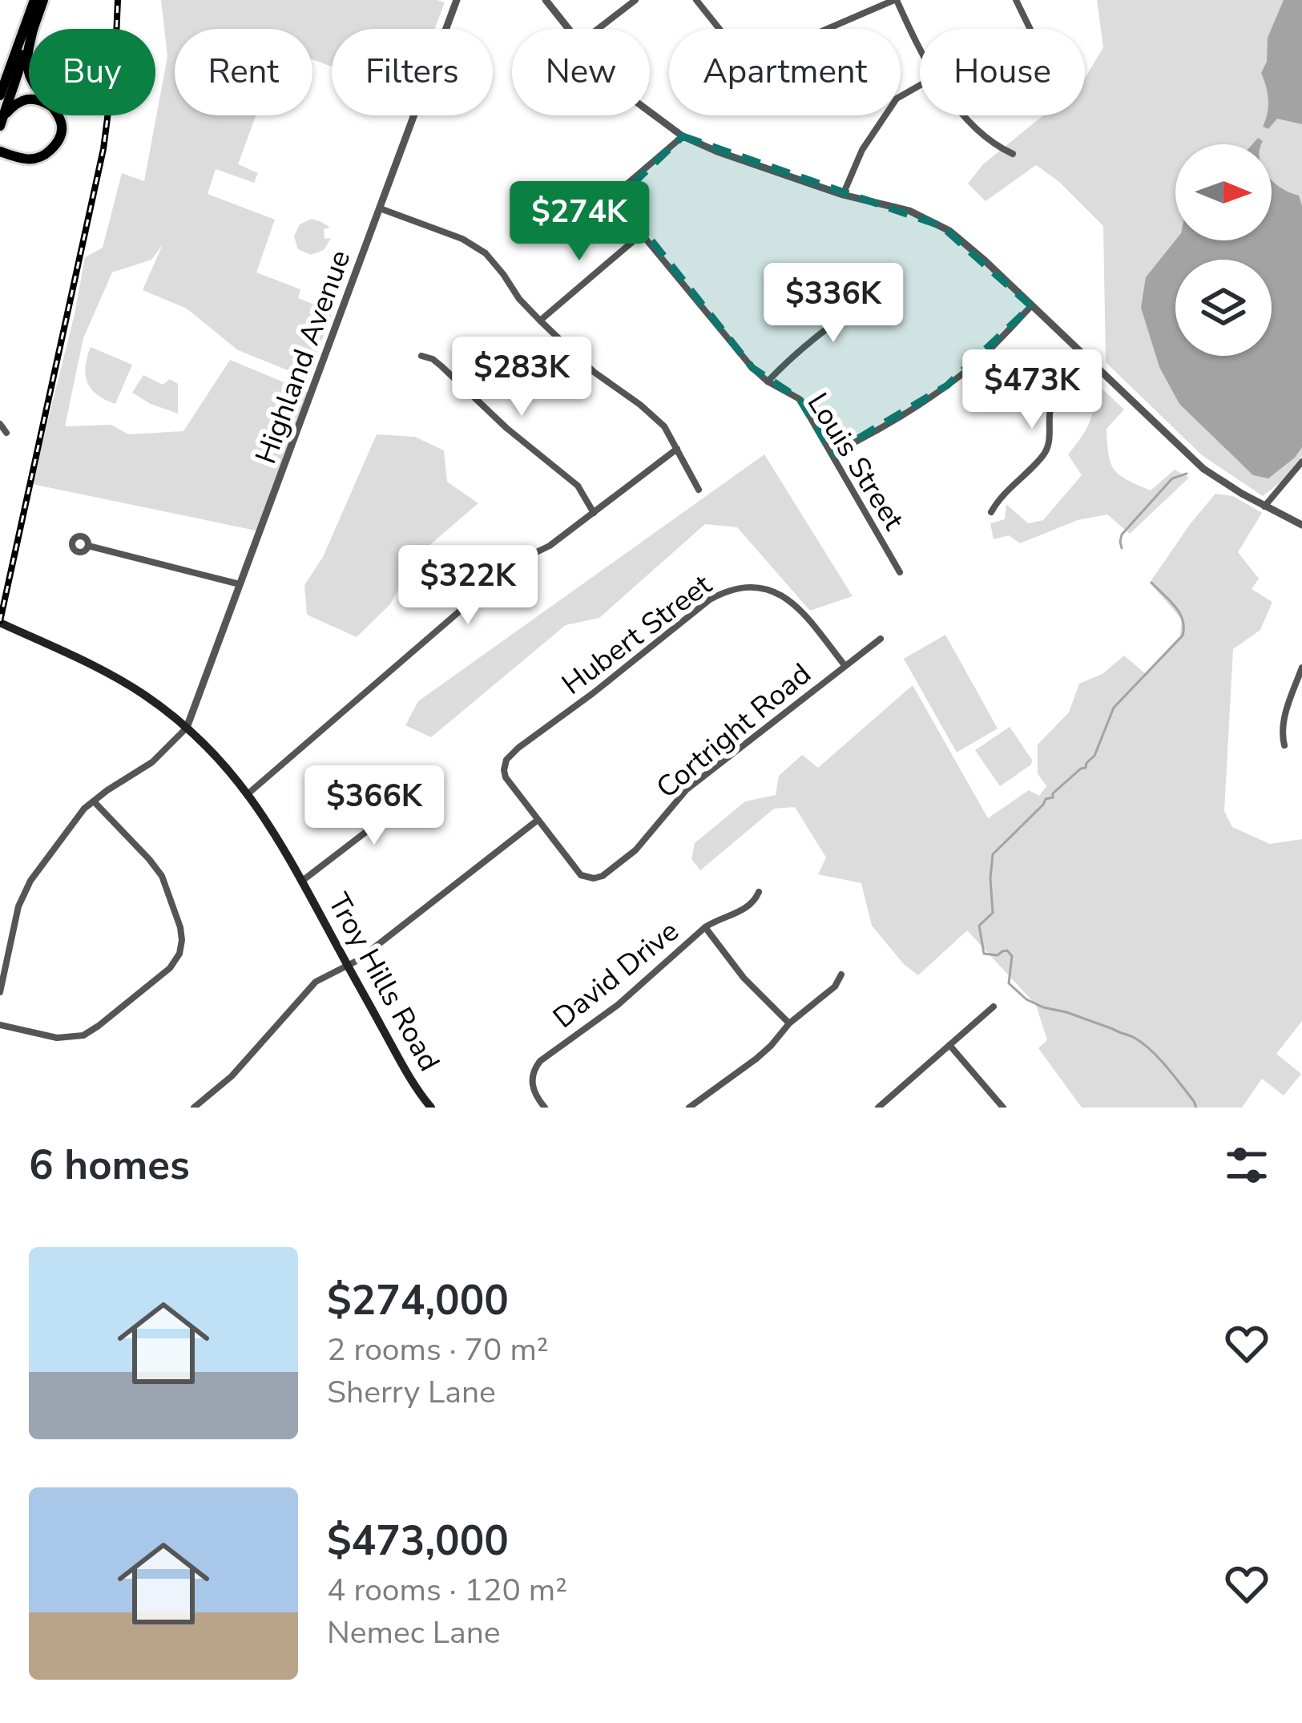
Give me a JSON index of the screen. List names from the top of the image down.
{
  "streets": {
    "main road": ["Troy Hills Road"],
    "street": [
      "Highland Avenue",
      "Louis Street",
      "Hubert Street",
      "Cortright Road",
      "David Drive"
    ]
  },
  "crossings": [
    ["Highland Avenue", "Troy Hills Road"],
    ["Hubert Street", "Cortright Road"]
  ],
  "north": "right",
  "page": {
    "chip": [
      "Buy",
      "Rent",
      "Filters",
      "New",
      "Apartment",
      "House"
    ],
    "price": [
      "$274K",
      "$336K",
      "$283K",
      "$473K",
      "$322K",
      "$366K"
    ],
    "heading": "6 homes",
    "list": [
      {
        "name": "$274,000",
        "note": "2 rooms · 70 m² · Sherry Lane"
      },
      {
        "name": "$473,000",
        "note": "4 rooms · 120 m² · Nemec Lane"
      }
    ]
  }
}
